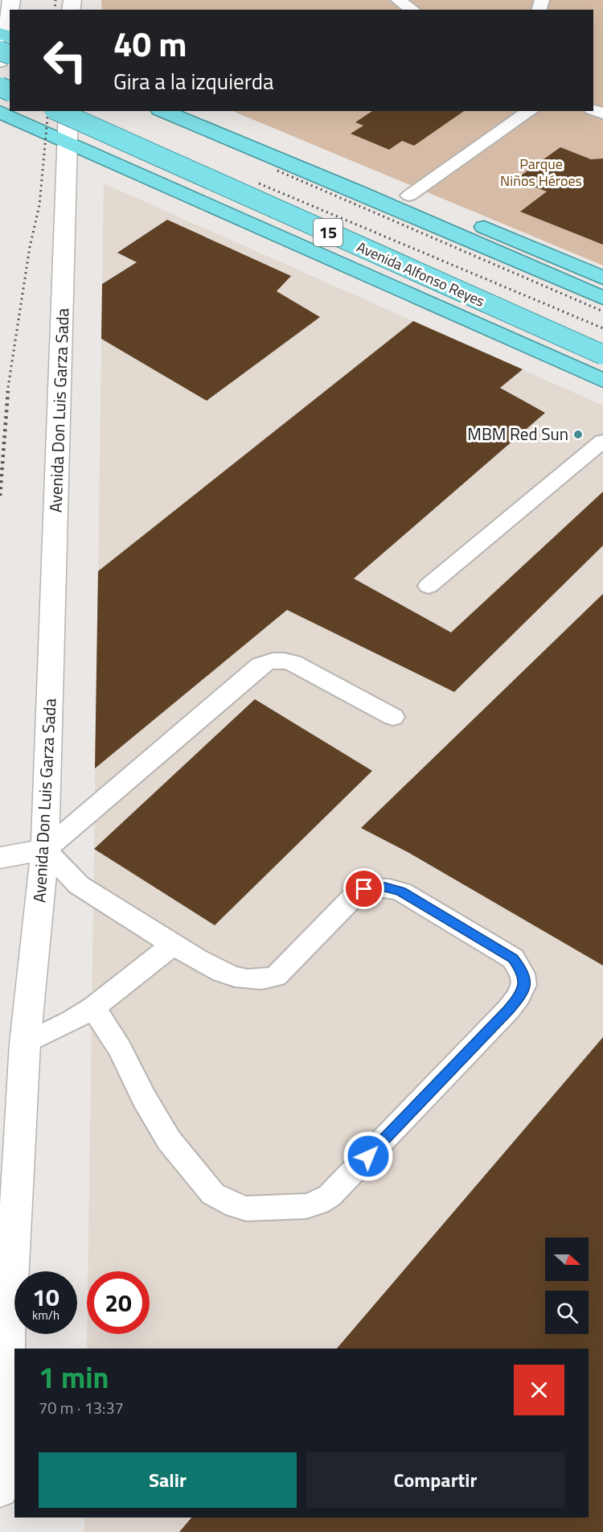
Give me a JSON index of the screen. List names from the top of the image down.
{
  "streets": {
    "highway": ["15", "Avenida Alfonso Reyes"],
    "street": ["Avenida Don Luis Garza Sada"]
  },
  "parks": ["Parque Niños Héroes"],
  "places": ["MBM Red Sun"],
  "north": "right",
  "page": {
    "turn": ["40 m", "Gira a la izquierda"],
    "speed": "10 km/h",
    "limit": "20",
    "heading": ["1 min", "70 m · 13:37"],
    "buttons": ["Salir", "Compartir"]
  }
}
